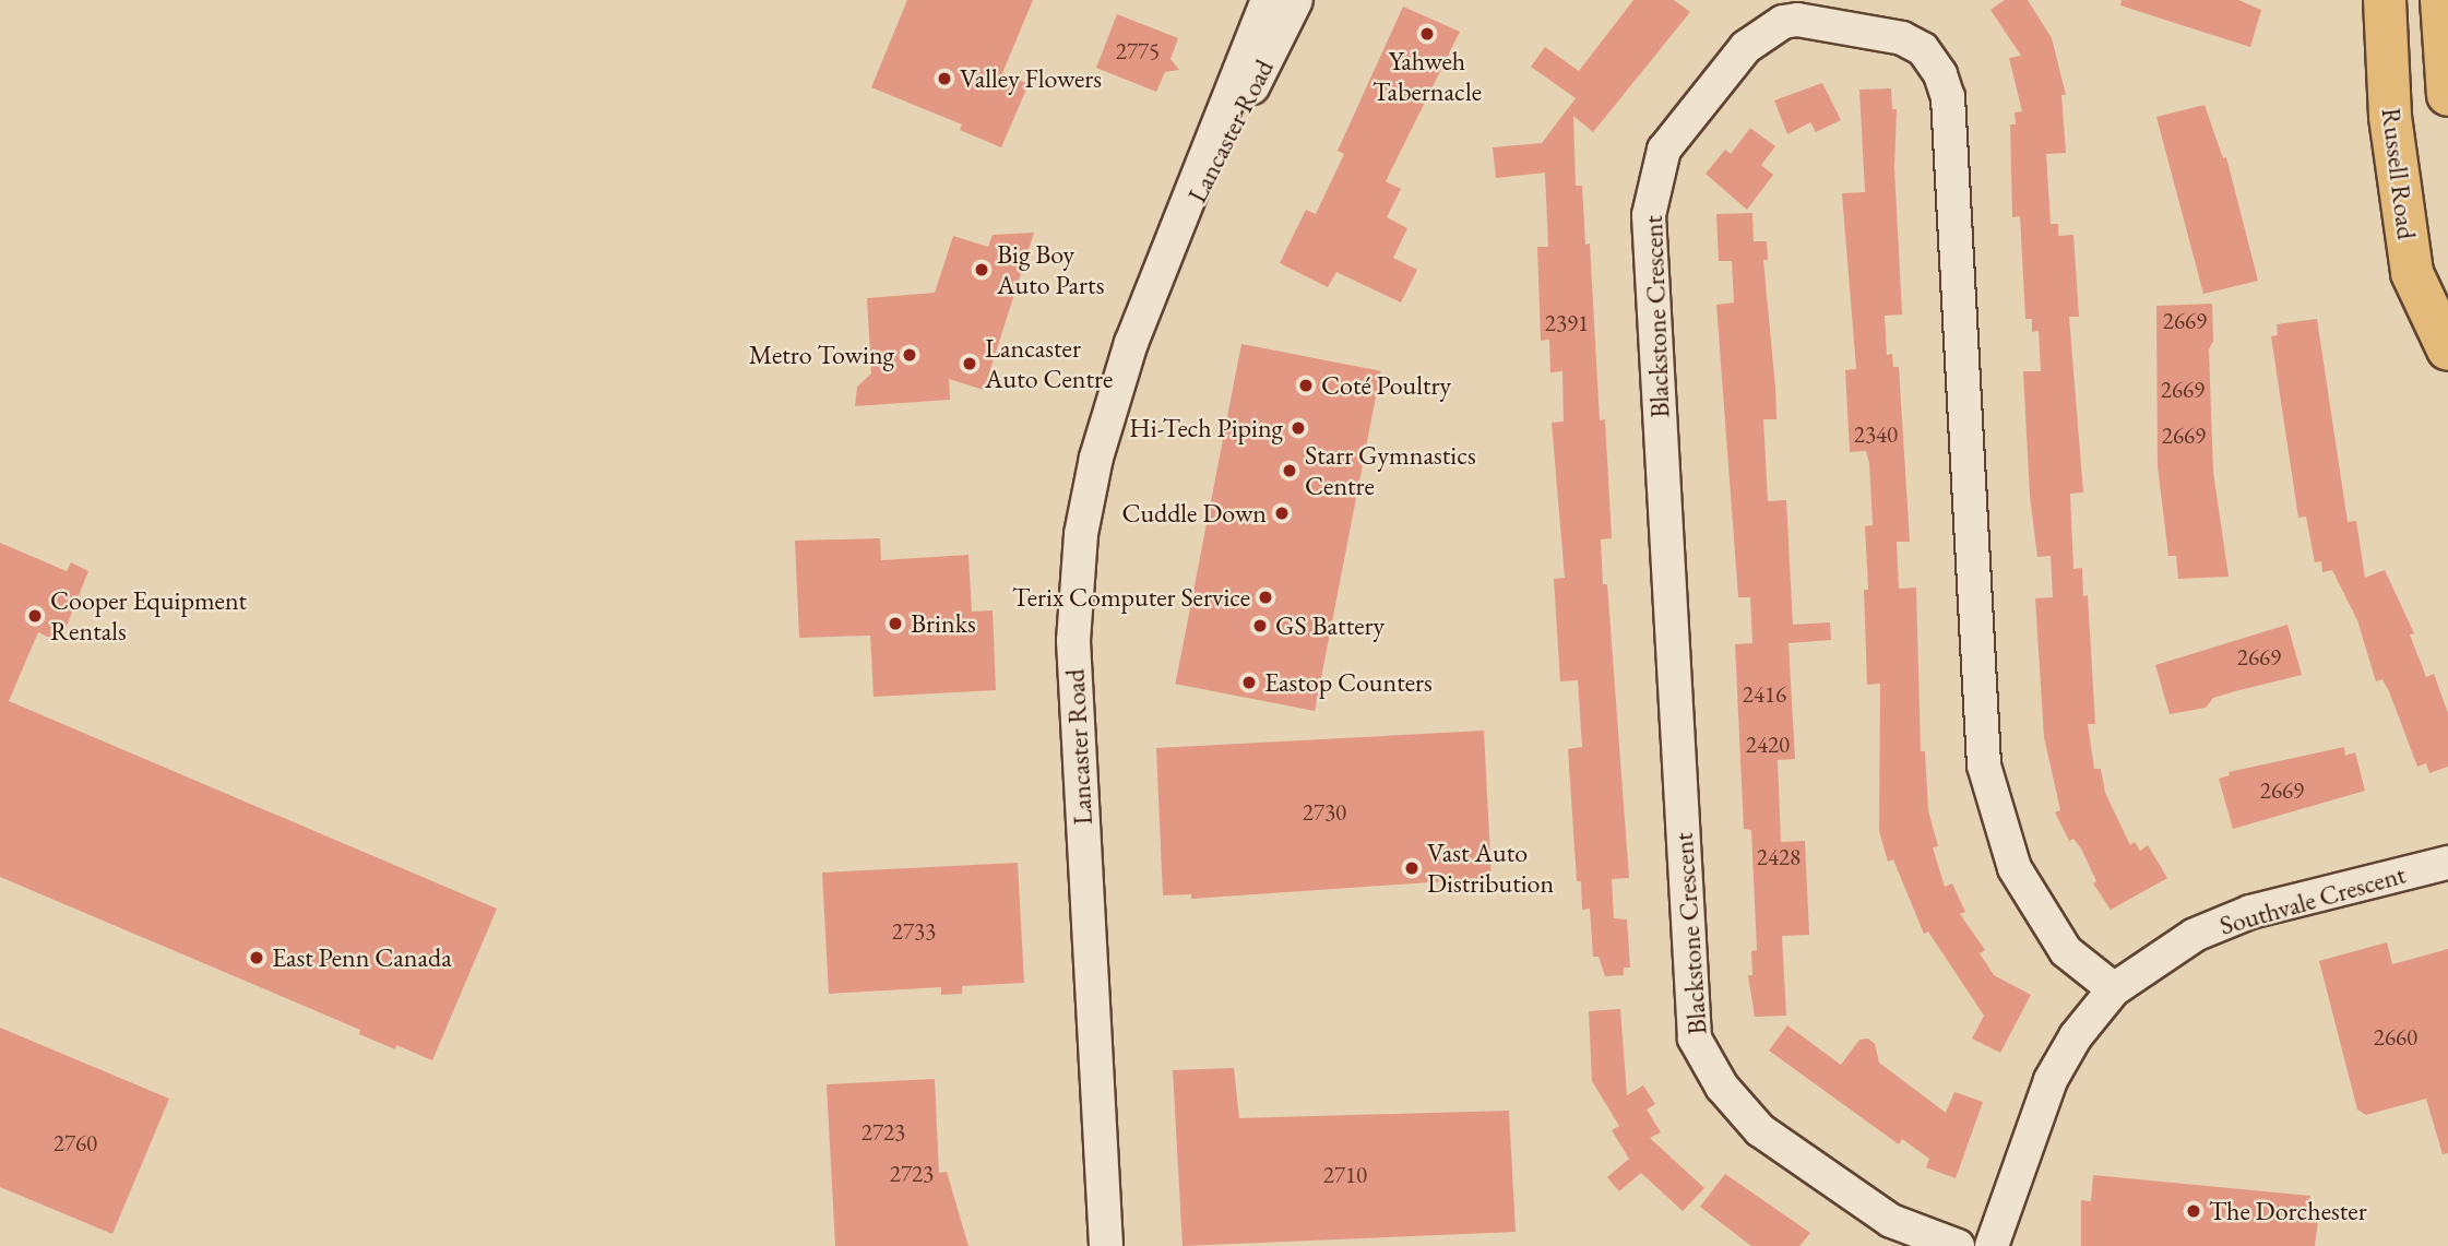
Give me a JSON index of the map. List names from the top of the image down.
{
  "streets": {
    "main road": ["Russell Road"],
    "street": ["Lancaster Road", "Blackstone Crescent", "Southvale Crescent"]
  },
  "crossings": [
    ["Blackstone Crescent", "Southvale Crescent"]
  ],
  "places": [
    "Yahweh Tabernacle",
    "Valley Flowers",
    "Big Boy Auto Parts",
    "Metro Towing",
    "Lancaster Auto Centre",
    "Coté Poultry",
    "Hi-Tech Piping",
    "Starr Gymnastics Centre",
    "Cuddle Down",
    "Terix Computer Service",
    "Cooper Equipment Rentals",
    "Brinks",
    "GS Battery",
    "Eastop Counters",
    "Vast Auto Distribution",
    "East Penn Canada",
    "The Dorchester"
  ],
  "house_numbers": [
    "2775",
    "2669",
    "2391",
    "2669",
    "2340",
    "2669",
    "2669",
    "2416",
    "2420",
    "2669",
    "2730",
    "2428",
    "2733",
    "2660",
    "2723",
    "2760",
    "2723",
    "2710"
  ]
}
